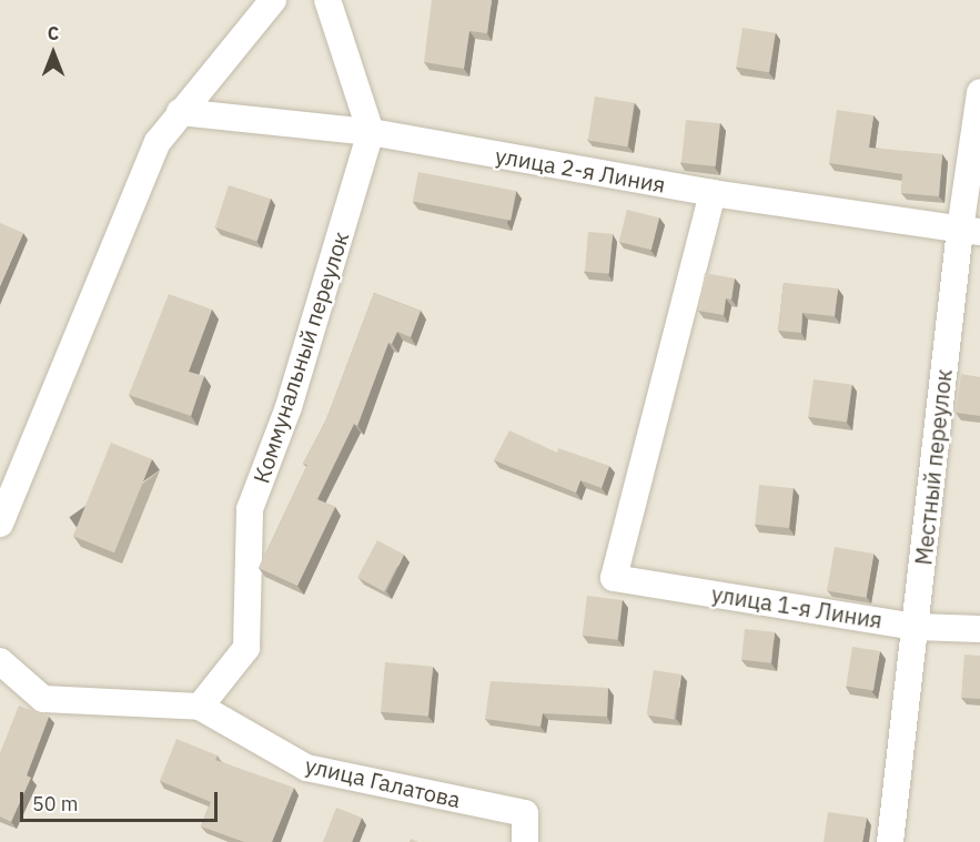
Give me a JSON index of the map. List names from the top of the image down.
{
  "streets": {
    "street": [
      "улица 2-я Линия",
      "Коммунальный переулок",
      "Местный переулок",
      "улица 1-я Линия",
      "улица Галатова"
    ]
  },
  "crossings": [
    ["улица 2-я Линия", "Коммунальный переулок"],
    ["улица 2-я Линия", "Местный переулок"],
    ["улица 2-я Линия", "улица 1-я Линия"],
    ["Коммунальный переулок", "улица Галатова"],
    ["Местный переулок", "улица 1-я Линия"]
  ],
  "scale_bar": "50 m",
  "north": "top"
}
